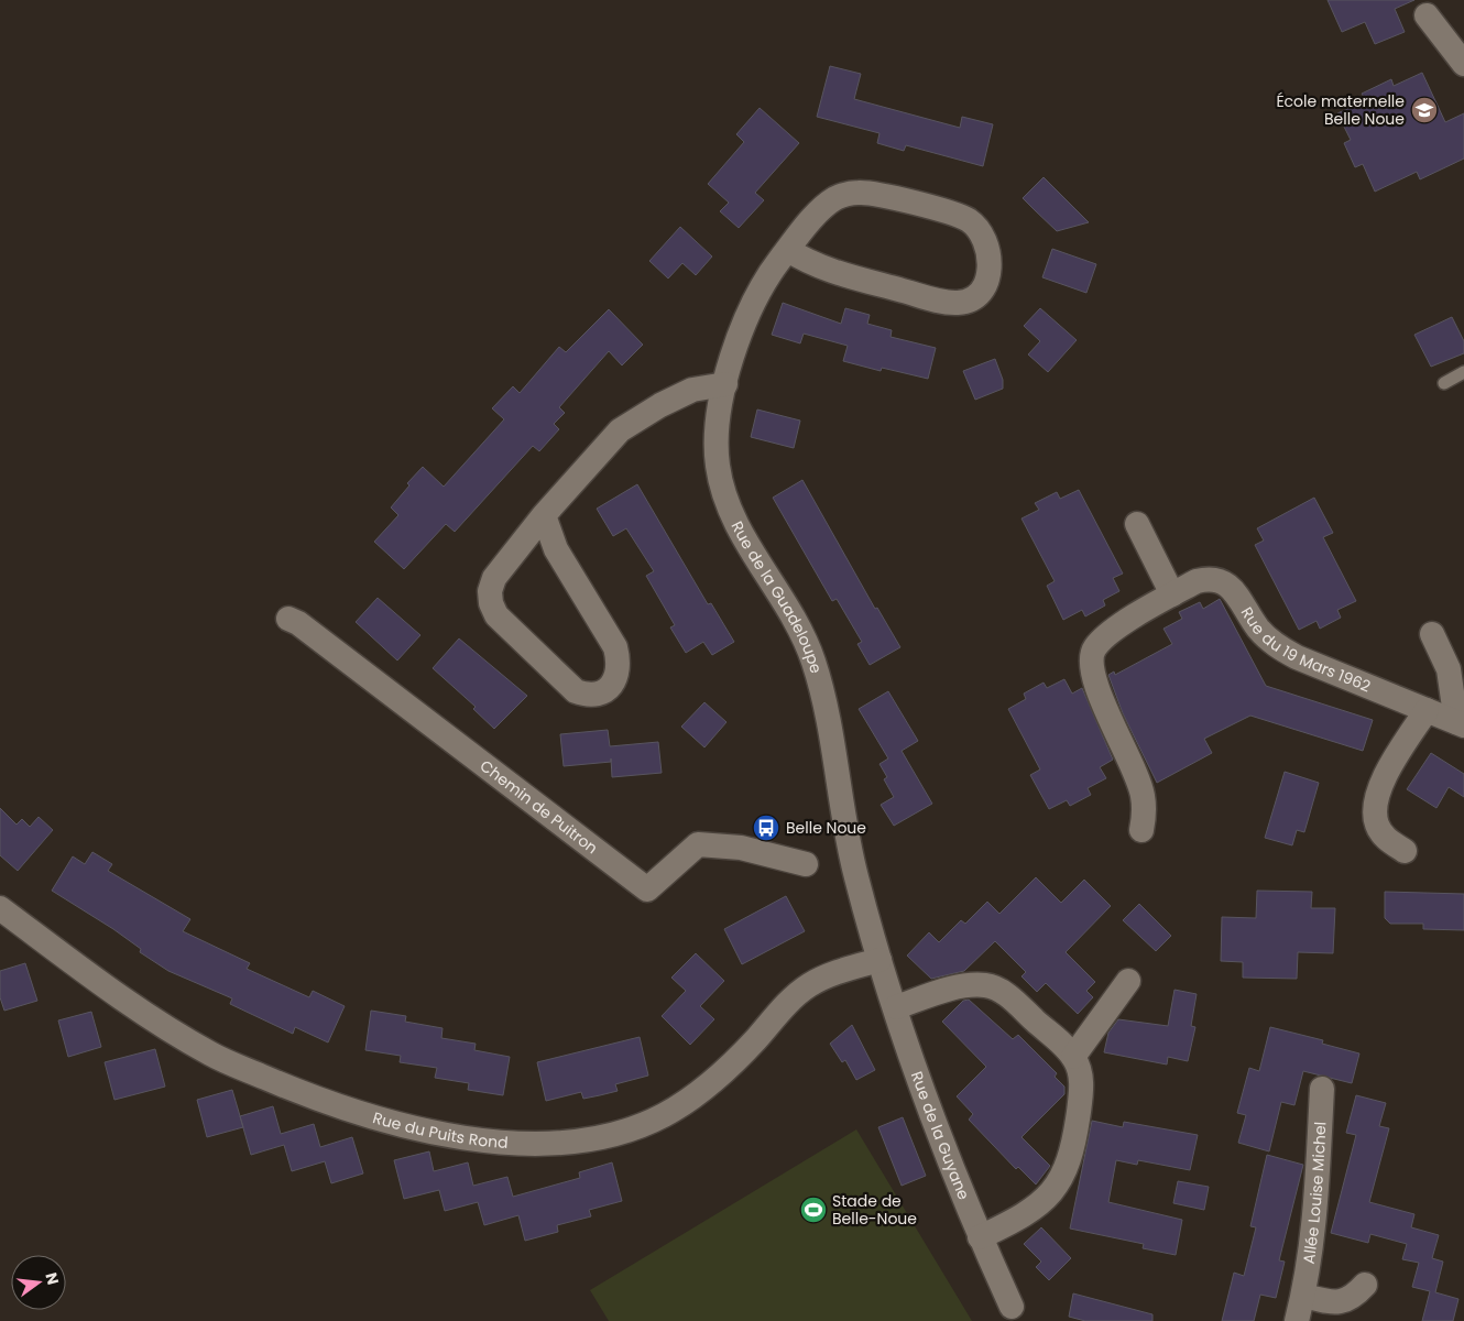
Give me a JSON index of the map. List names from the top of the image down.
{
  "streets": {
    "street": [
      "Rue de la Guadeloupe",
      "Rue du 19 Mars 1962",
      "Chemin de Puitron",
      "Rue du Puits Rond",
      "Rue de la Guyane",
      "Allée Louise Michel"
    ]
  },
  "crossings": [
    ["Rue de la Guadeloupe", "Rue du Puits Rond"],
    ["Rue de la Guadeloupe", "Rue de la Guyane"],
    ["Rue du Puits Rond", "Rue de la Guyane"]
  ],
  "places": {
    "school or university": ["École maternelle Belle Noue"],
    "bus stop": ["Belle Noue"],
    "sports": ["Stade de Belle-Noue"]
  },
  "north": "right"
}
